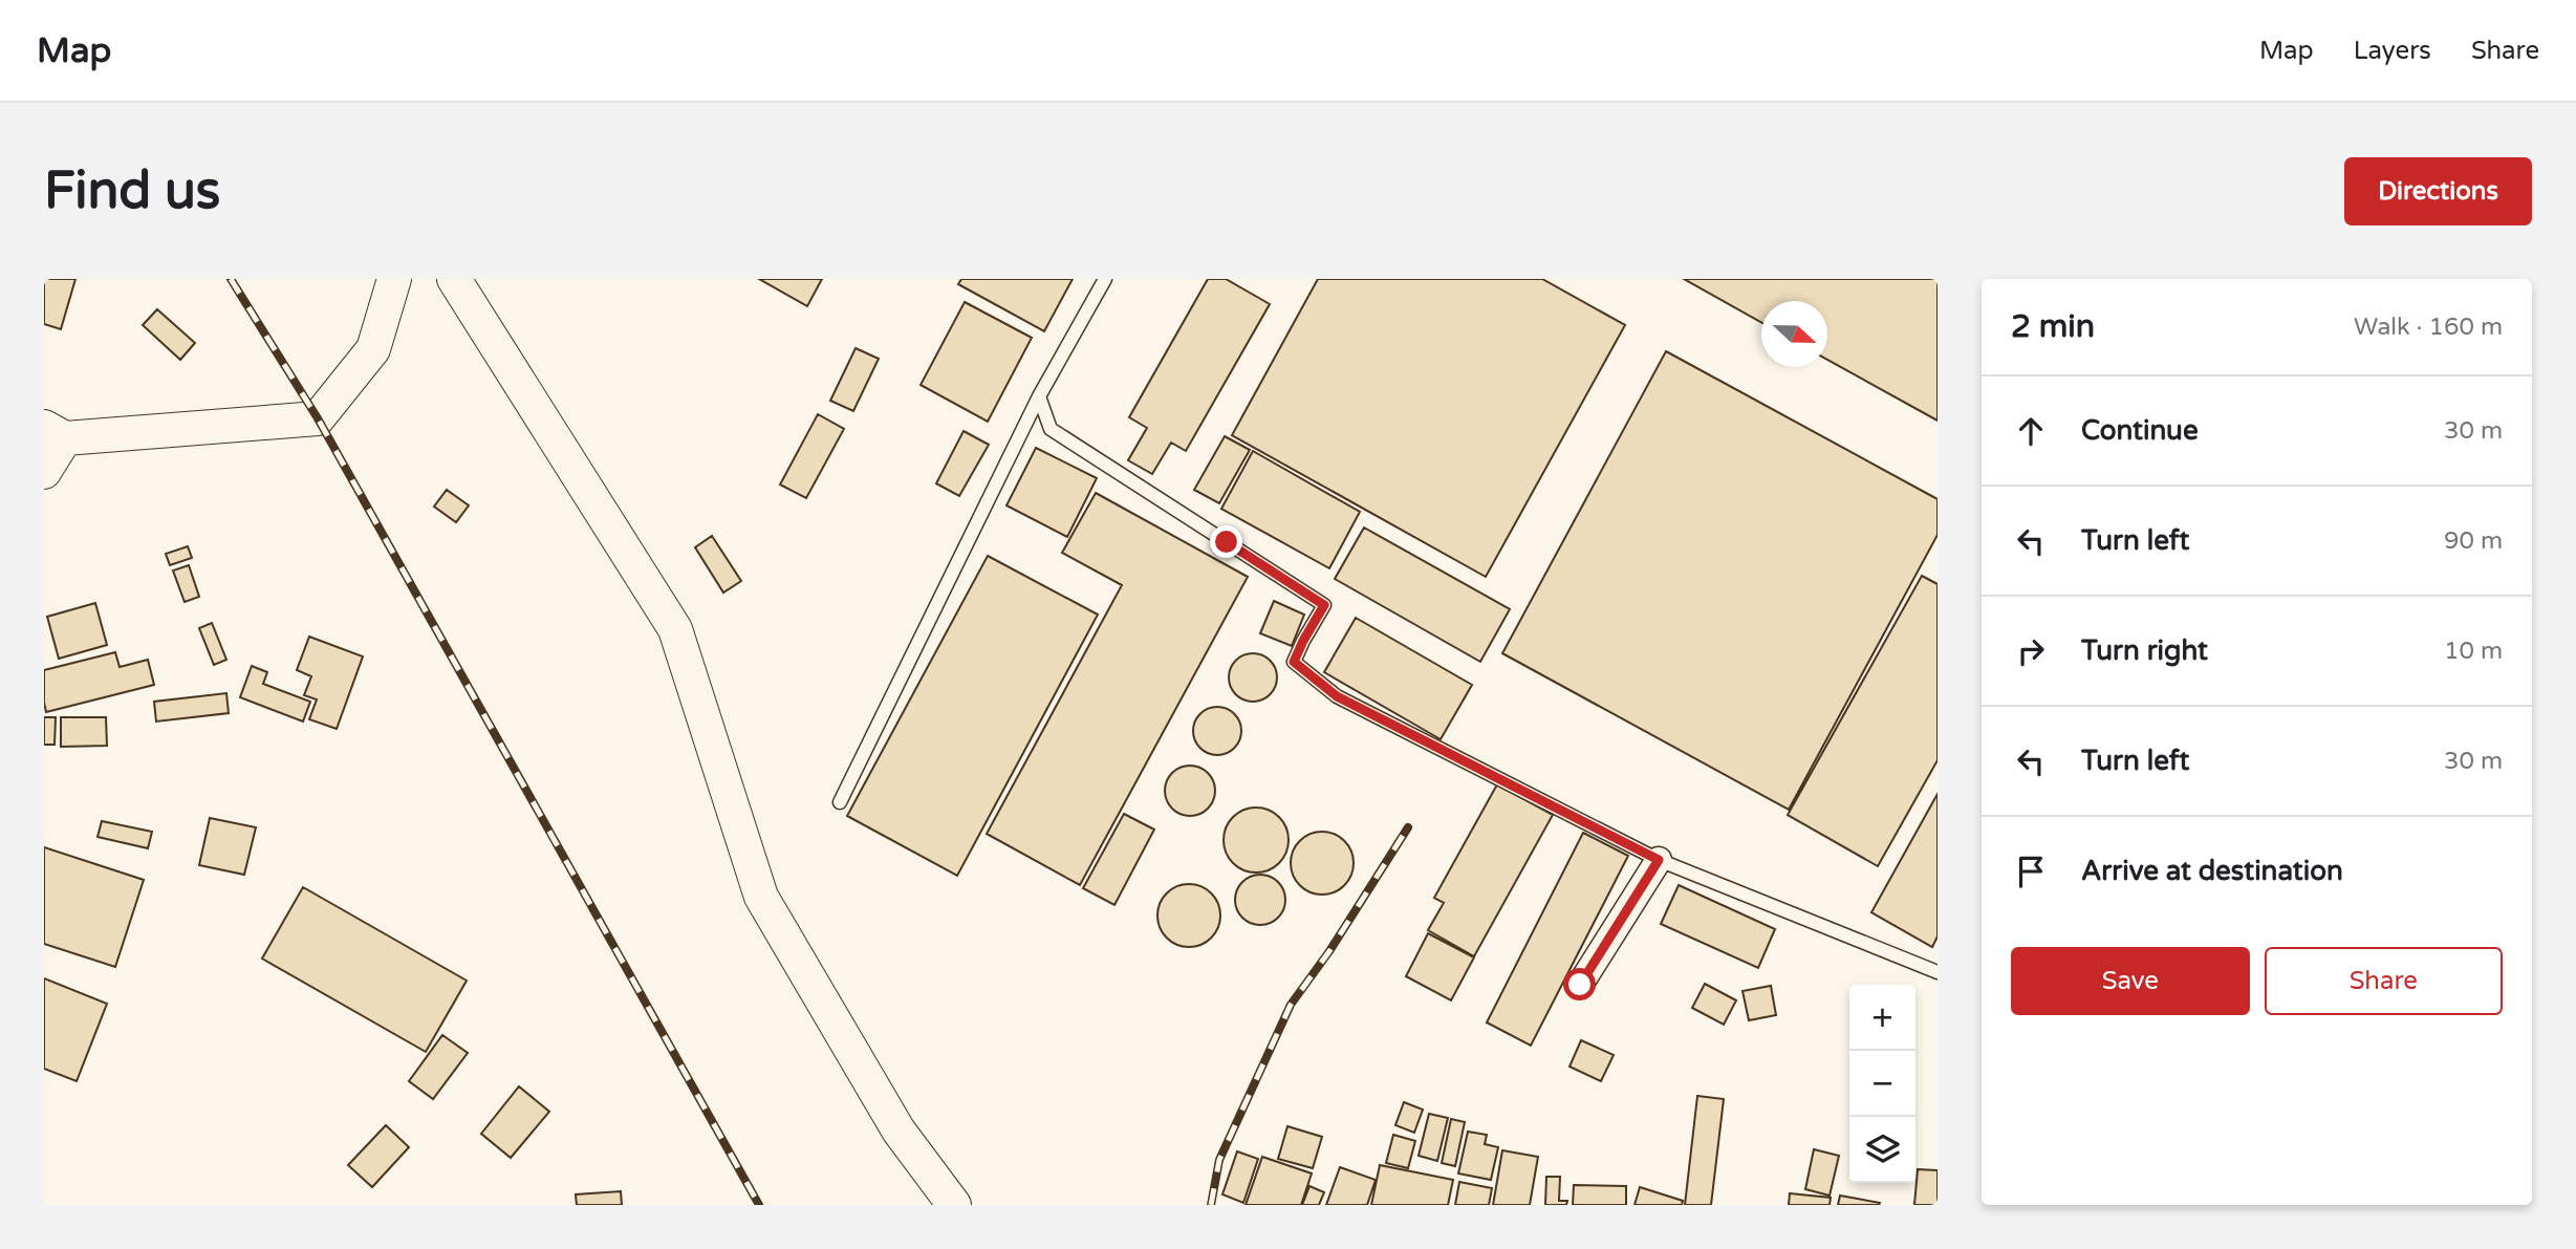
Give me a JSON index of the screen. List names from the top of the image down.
{
  "north": "right",
  "page": {
    "header": "Map",
    "nav": ["Map", "Layers", "Share"],
    "buttons": [
      "Directions",
      ["Save", "Share"]
    ],
    "title": "Find us",
    "heading": ["2 min", "Walk · 160 m"],
    "list": [
      ["Continue", "30 m"],
      ["Turn left", "90 m"],
      ["Turn right", "10 m"],
      ["Turn left", "30 m"],
      "Arrive at destination"
    ],
    "map_buttons": ["+", "−"]
  }
}
